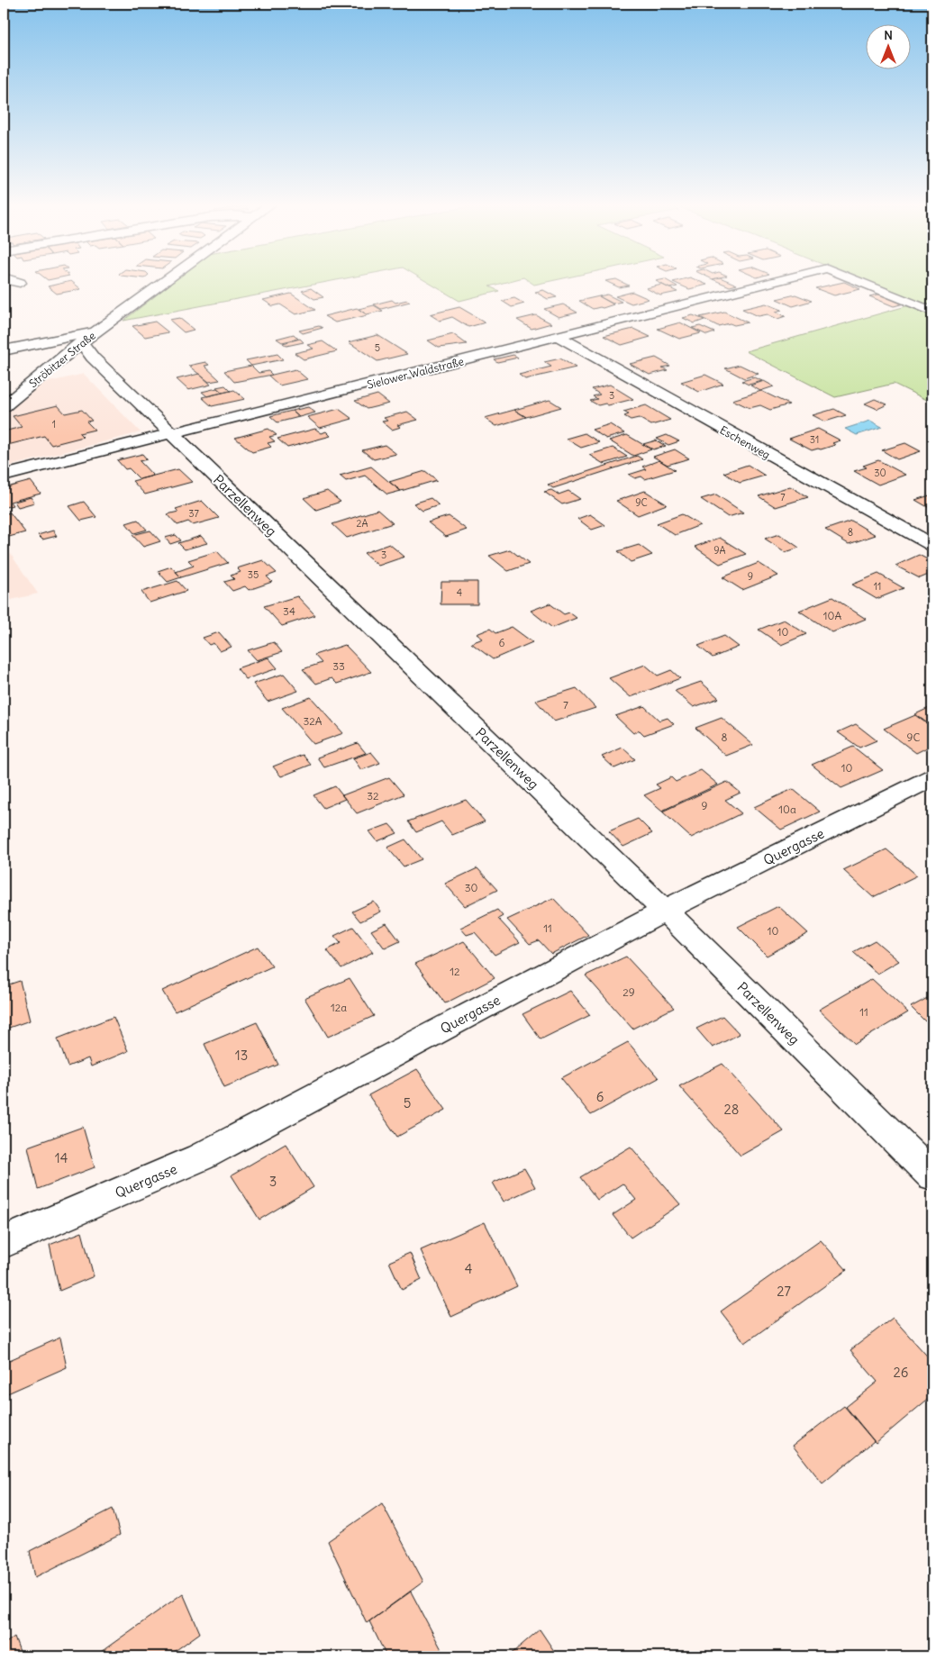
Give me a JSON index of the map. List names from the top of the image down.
{
  "streets": {
    "street": [
      "Ströbitzer Straße",
      "Sielower Waldstraße",
      "Eschenweg",
      "Parzellenweg",
      "Quergasse"
    ]
  },
  "crossings": [
    ["Ströbitzer Straße", "Parzellenweg"],
    ["Sielower Waldstraße", "Eschenweg"],
    ["Sielower Waldstraße", "Parzellenweg"],
    ["Parzellenweg", "Quergasse"]
  ],
  "house_numbers": [
    "5",
    "3",
    "1",
    "31",
    "30",
    "7",
    "9C",
    "37",
    "2A",
    "8",
    "9A",
    "3",
    "35",
    "9",
    "11",
    "4",
    "34",
    "10A",
    "10",
    "6",
    "33",
    "7",
    "32A",
    "8",
    "9C",
    "10",
    "32",
    "9",
    "10a",
    "30",
    "11",
    "10",
    "12",
    "29",
    "12a",
    "11",
    "13",
    "6",
    "5",
    "28",
    "14",
    "3",
    "4",
    "27",
    "26"
  ],
  "north": "top"
}
